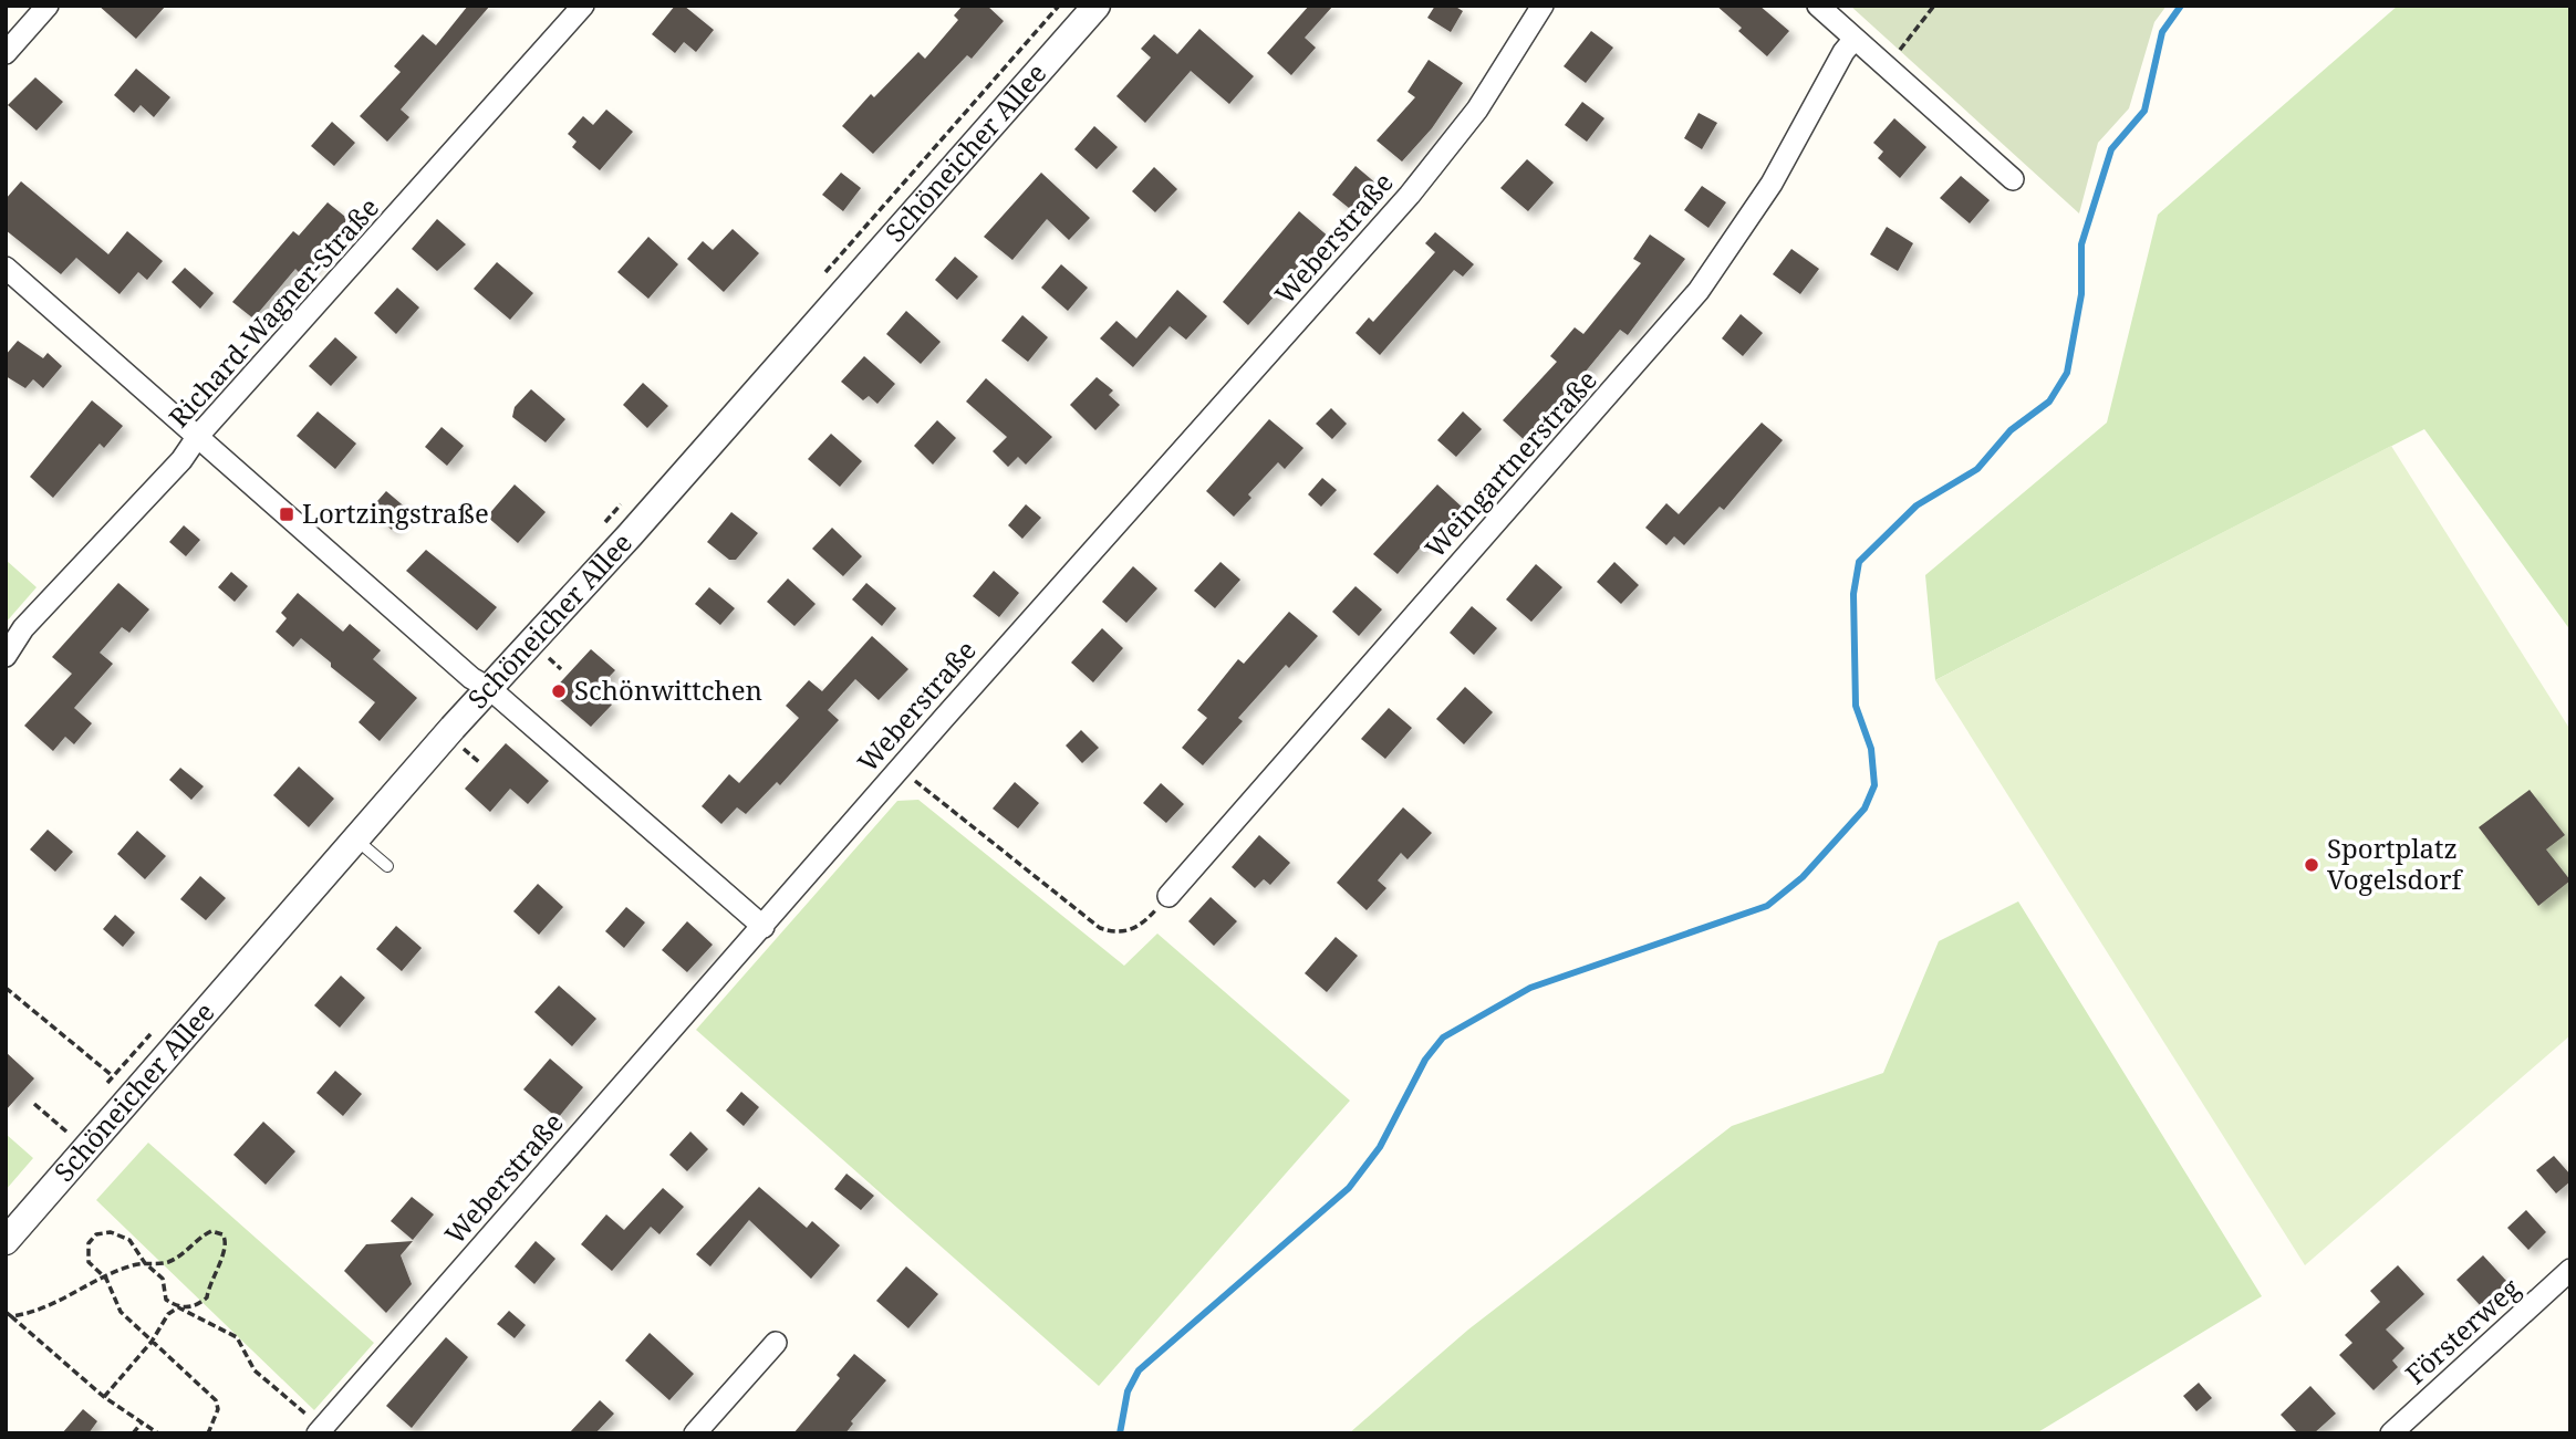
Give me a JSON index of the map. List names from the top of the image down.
{
  "streets": {
    "street": [
      "Schöneicher Allee",
      "Weberstraße",
      "Richard-Wagner-Straße",
      "Weingartnerstraße",
      "Försterweg"
    ]
  },
  "places": {
    "transit": ["Lortzingstraße"],
    "other": ["Schönwittchen", "Sportplatz Vogelsdorf"]
  }
}
